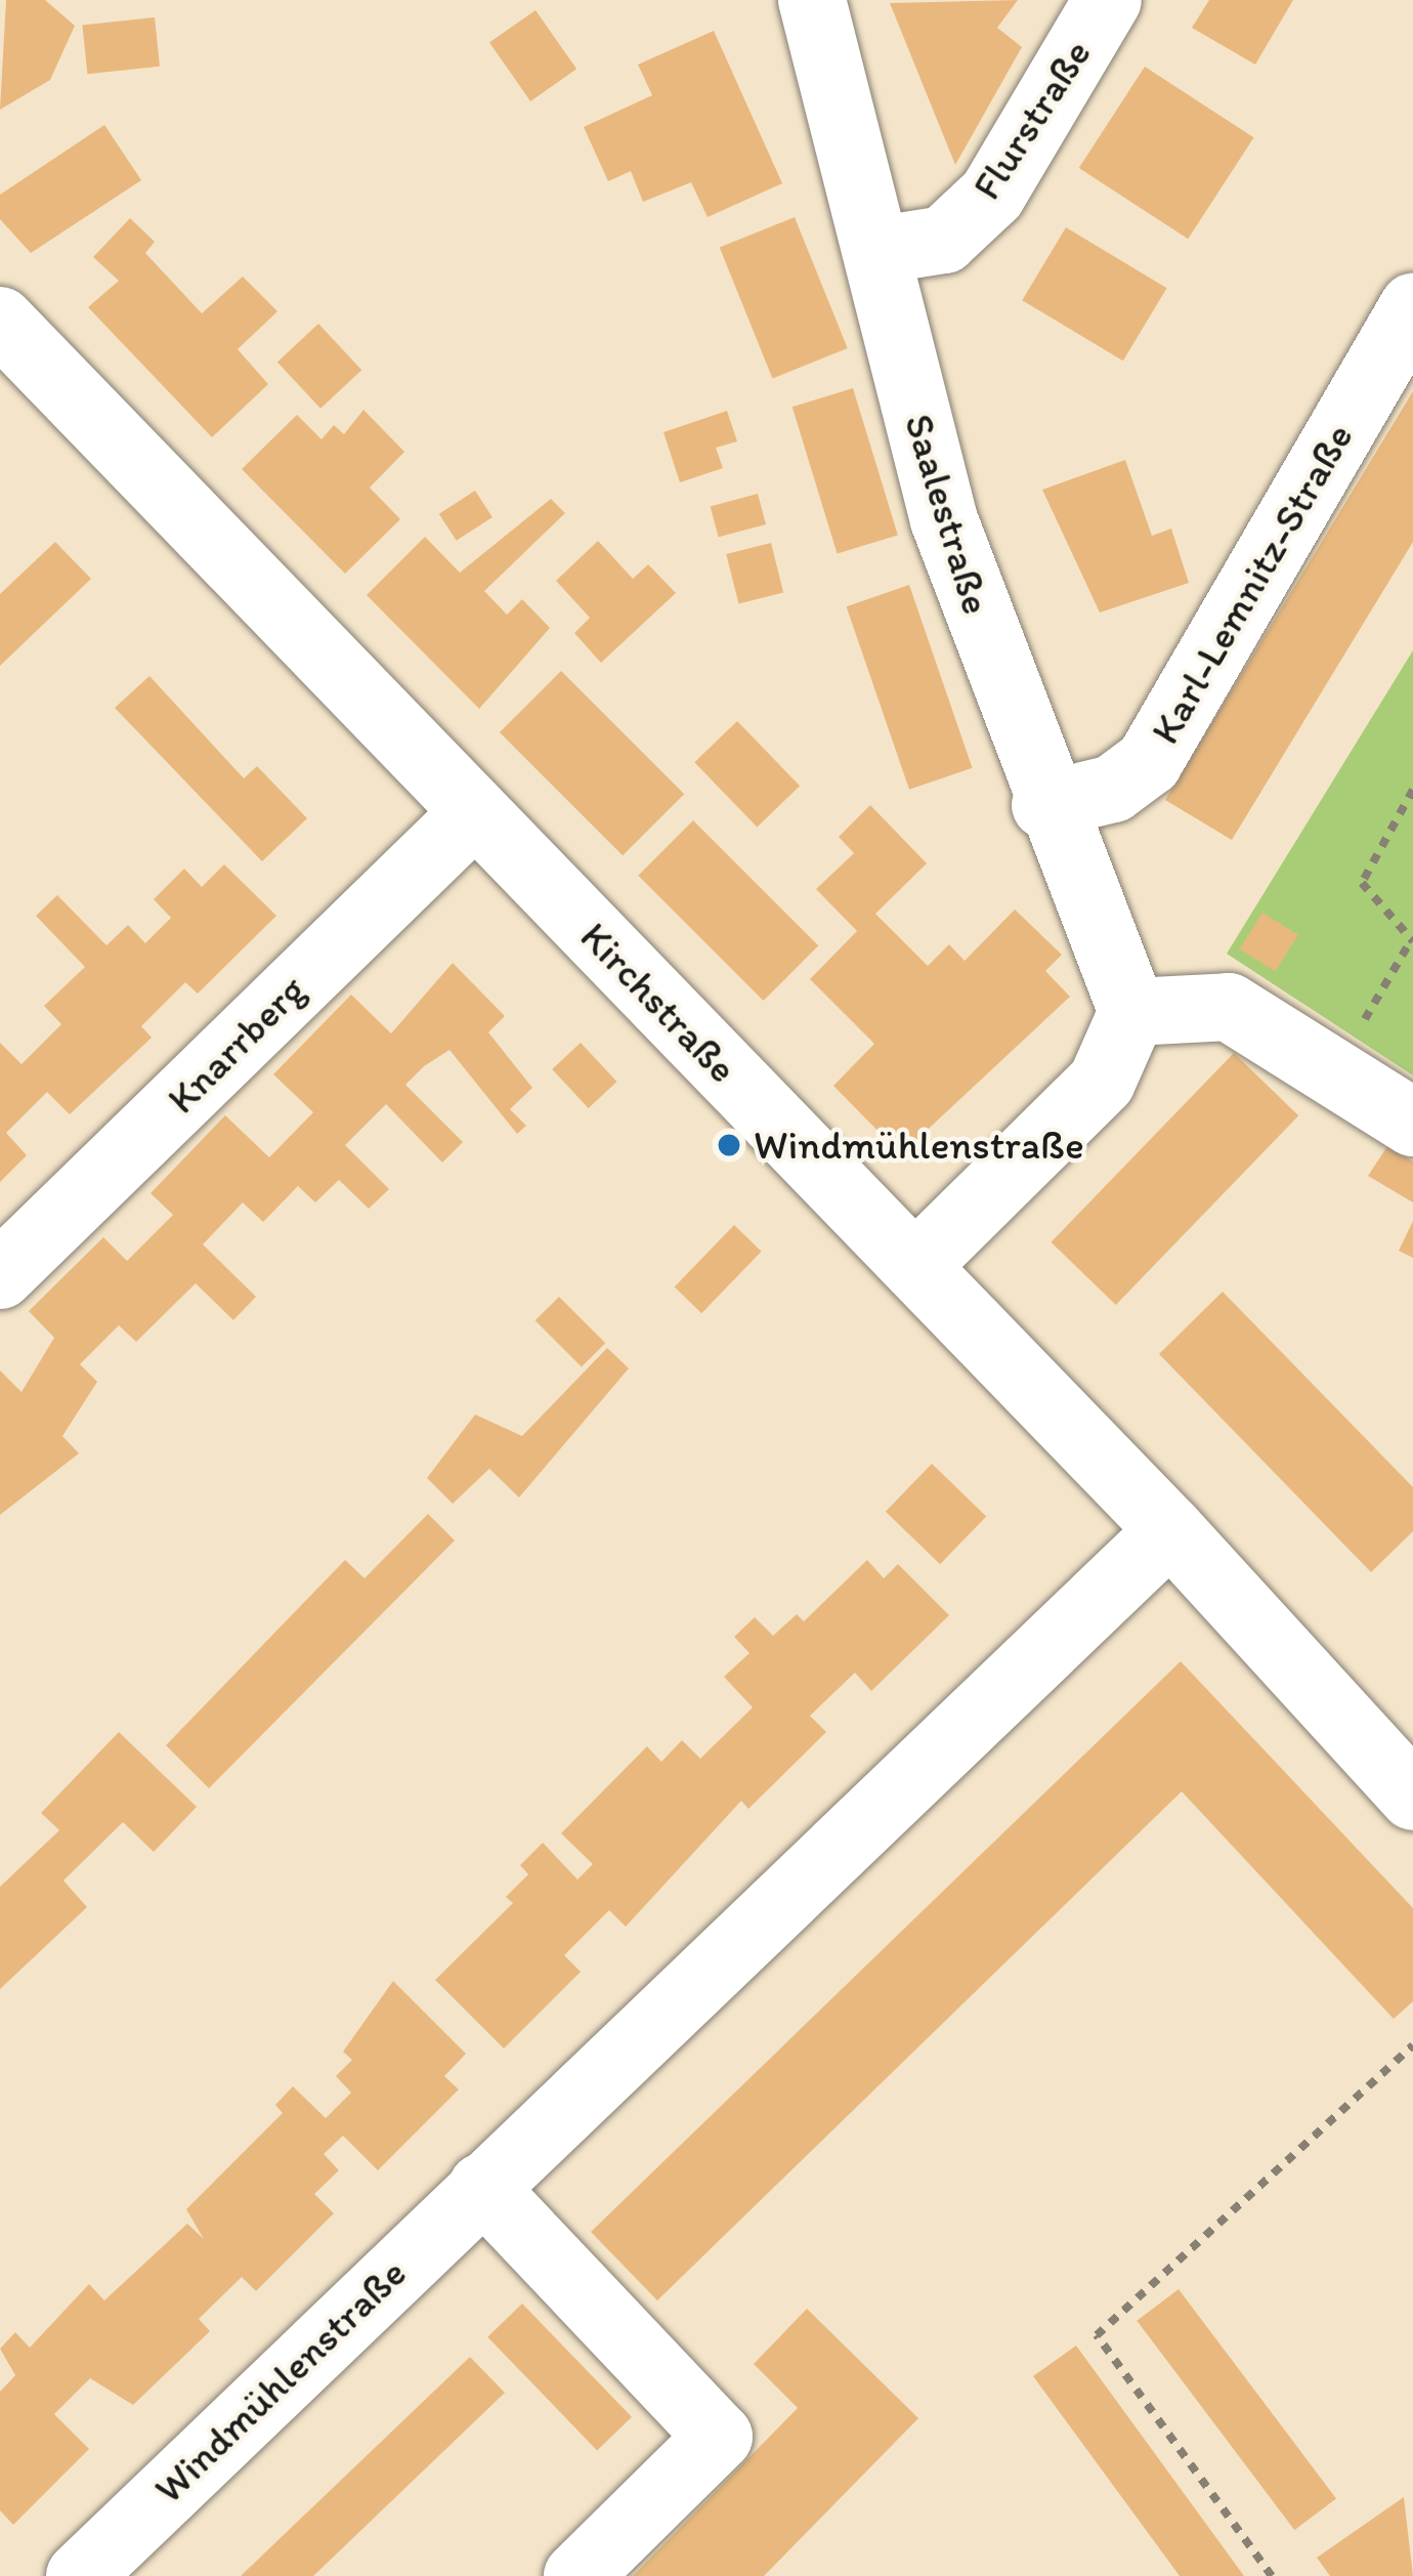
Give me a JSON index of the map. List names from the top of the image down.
{
  "streets": {
    "street": [
      "Flurstraße",
      "Saalestraße",
      "Karl-Lemnitz-Straße",
      "Kirchstraße",
      "Knarrberg",
      "Windmühlenstraße"
    ]
  },
  "crossings": [
    ["Flurstraße", "Saalestraße"],
    ["Saalestraße", "Karl-Lemnitz-Straße"],
    ["Kirchstraße", "Knarrberg"],
    ["Kirchstraße", "Windmühlenstraße"]
  ],
  "places": ["Windmühlenstraße"]
}
